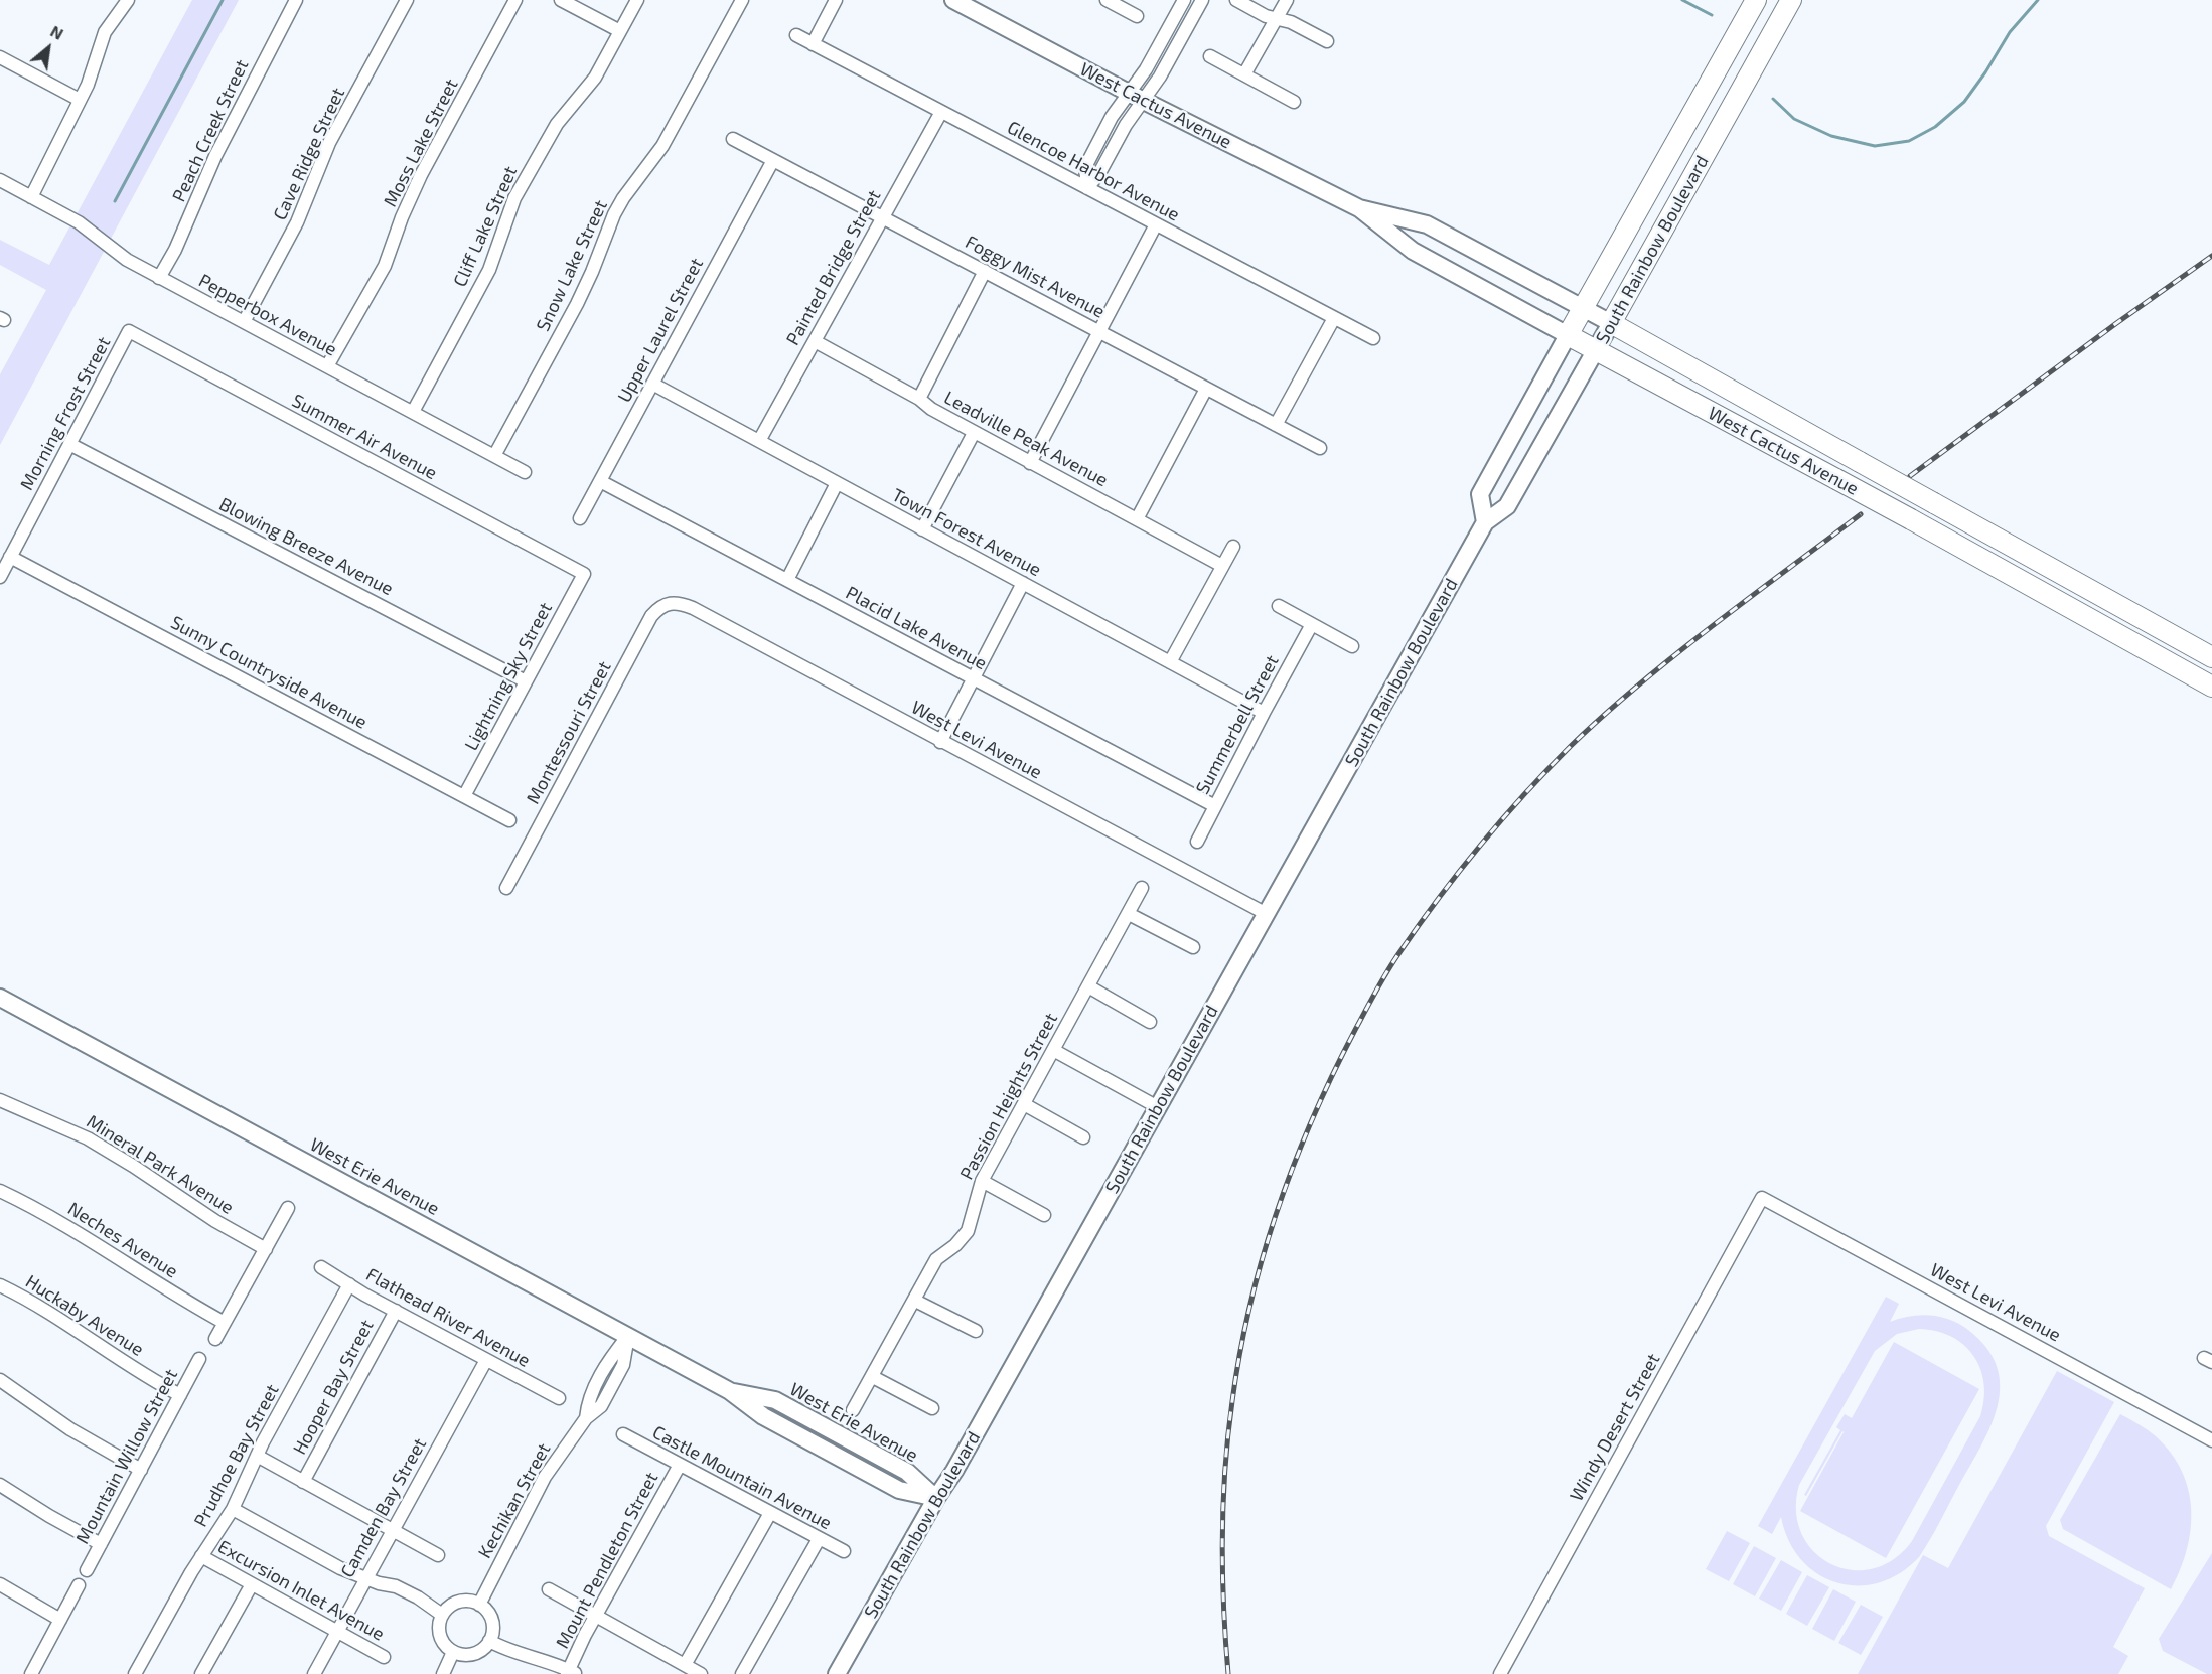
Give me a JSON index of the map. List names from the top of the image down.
{
  "streets": {
    "main road": ["West Cactus Avenue", "South Rainbow Boulevard"],
    "street": [
      "Peach Creek Street",
      "Moss Lake Street",
      "Cave Ridge Street",
      "Glencoe Harbor Avenue",
      "Cliff Lake Street",
      "Snow Lake Street",
      "Painted Bridge Street",
      "Foggy Mist Avenue",
      "Pepperbox Avenue",
      "Upper Laurel Street",
      "Morning Frost Street",
      "Summer Air Avenue",
      "Leadville Peak Avenue",
      "Town Forest Avenue",
      "Blowing Breeze Avenue",
      "Placid Lake Avenue",
      "Sunny Countryside Avenue",
      "Lightning Sky Street",
      "Summerbell Street",
      "Montessouri Street",
      "West Levi Avenue",
      "Passion Heights Street",
      "Mineral Park Avenue",
      "West Erie Avenue",
      "Neches Avenue",
      "Huckaby Avenue",
      "Flathead River Avenue",
      "Hooper Bay Street",
      "Windy Desert Street",
      "Prudhoe Bay Street",
      "Mountain Willow Street",
      "Castle Mountain Avenue",
      "Kechikan Street",
      "Camden Bay Street",
      "Mount Pendleton Street",
      "Excursion Inlet Avenue"
    ]
  },
  "crossings": [
    ["West Cactus Avenue", "South Rainbow Boulevard"],
    ["Peach Creek Street", "Pepperbox Avenue"],
    ["Moss Lake Street", "Pepperbox Avenue"],
    ["Cave Ridge Street", "Pepperbox Avenue"],
    ["Glencoe Harbor Avenue", "Painted Bridge Street"],
    ["Cliff Lake Street", "Pepperbox Avenue"],
    ["South Rainbow Boulevard", "West Levi Avenue"],
    ["South Rainbow Boulevard", "West Erie Avenue"],
    ["Snow Lake Street", "Pepperbox Avenue"],
    ["Painted Bridge Street", "Foggy Mist Avenue"],
    ["Painted Bridge Street", "Leadville Peak Avenue"],
    ["Painted Bridge Street", "Town Forest Avenue"],
    ["Foggy Mist Avenue", "Upper Laurel Street"],
    ["Upper Laurel Street", "Town Forest Avenue"],
    ["Upper Laurel Street", "Placid Lake Avenue"],
    ["Morning Frost Street", "Summer Air Avenue"],
    ["Morning Frost Street", "Blowing Breeze Avenue"],
    ["Morning Frost Street", "Sunny Countryside Avenue"],
    ["Summer Air Avenue", "Lightning Sky Street"],
    ["Town Forest Avenue", "Summerbell Street"],
    ["Blowing Breeze Avenue", "Lightning Sky Street"],
    ["Placid Lake Avenue", "Summerbell Street"],
    ["Sunny Countryside Avenue", "Lightning Sky Street"],
    ["Montessouri Street", "West Levi Avenue"],
    ["West Levi Avenue", "Windy Desert Street"],
    ["West Erie Avenue", "Kechikan Street"],
    ["Huckaby Avenue", "Mountain Willow Street"],
    ["Flathead River Avenue", "Hooper Bay Street"],
    ["Flathead River Avenue", "Prudhoe Bay Street"],
    ["Flathead River Avenue", "Camden Bay Street"],
    ["Prudhoe Bay Street", "Excursion Inlet Avenue"],
    ["Castle Mountain Avenue", "Mount Pendleton Street"],
    ["Camden Bay Street", "Excursion Inlet Avenue"]
  ],
  "north": "top right"
}
